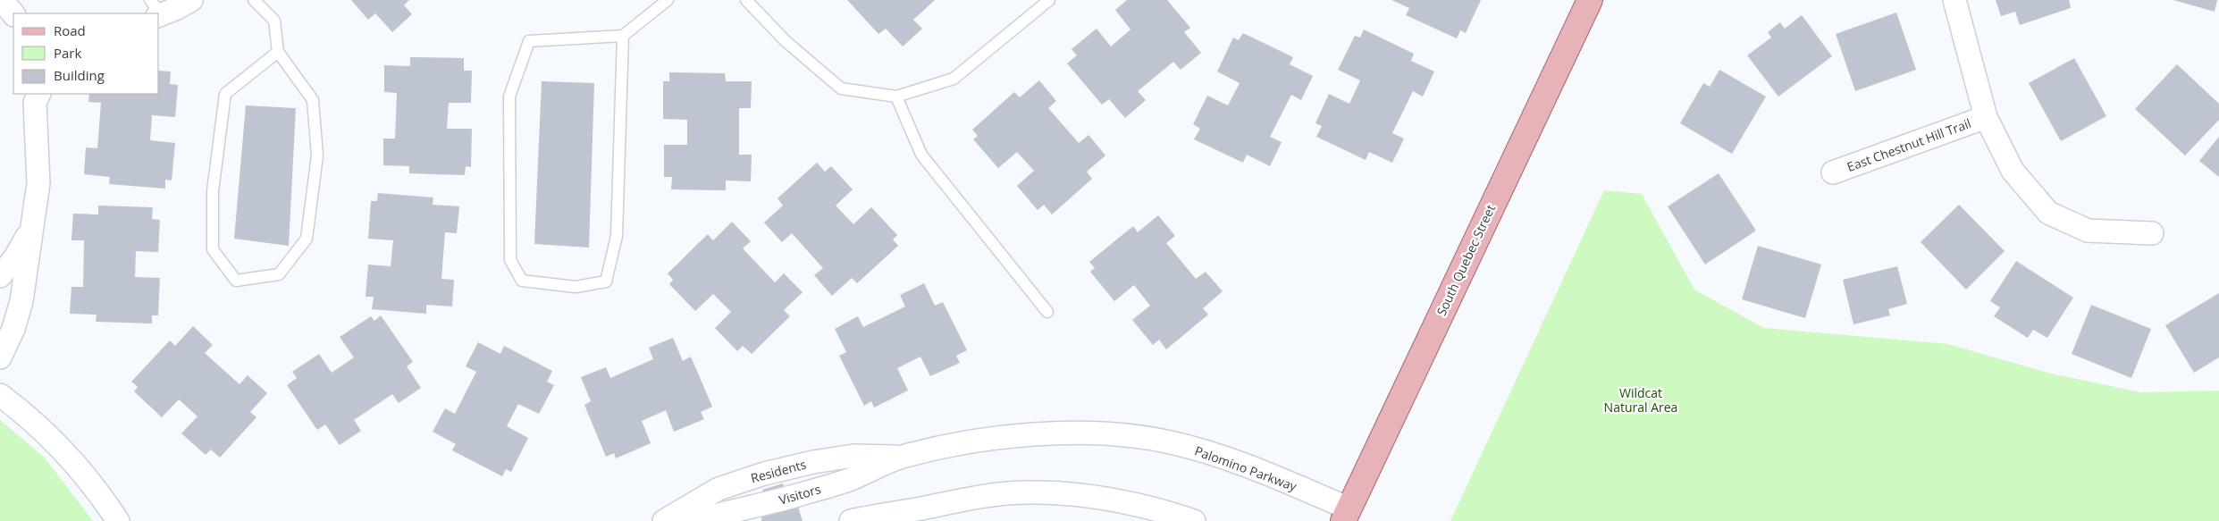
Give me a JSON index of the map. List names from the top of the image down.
{
  "streets": {
    "main road": ["South Quebec Street"],
    "street": [
      "East Chestnut Hill Trail",
      "Palomino Parkway",
      "Residents",
      "Visitors"
    ]
  },
  "crossings": [
    ["South Quebec Street", "Palomino Parkway"],
    ["Palomino Parkway", "Residents"],
    ["Palomino Parkway", "Visitors"],
    ["Residents", "Visitors"]
  ],
  "parks": ["Wildcat Natural Area"],
  "legend": ["Road", "Park", "Building"]
}
